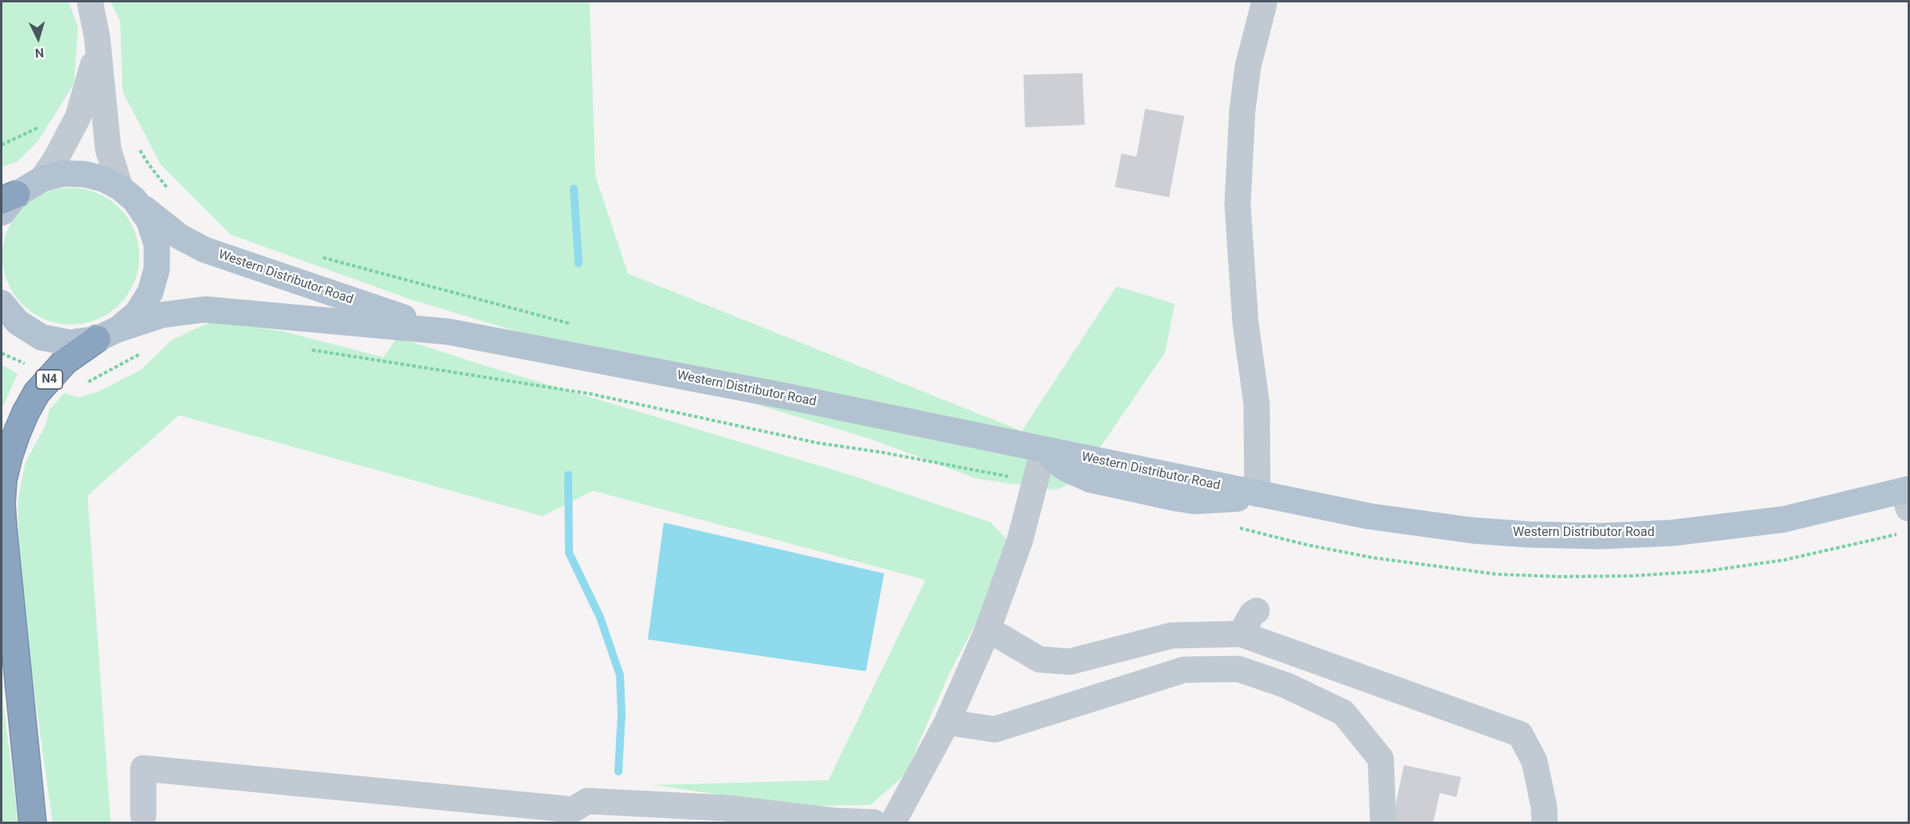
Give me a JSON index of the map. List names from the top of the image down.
{
  "streets": {
    "highway": ["N4"],
    "main road": ["Western Distributor Road"]
  },
  "crossings": [
    ["Western Distributor Road", "N4"]
  ],
  "north": "bottom"
}
